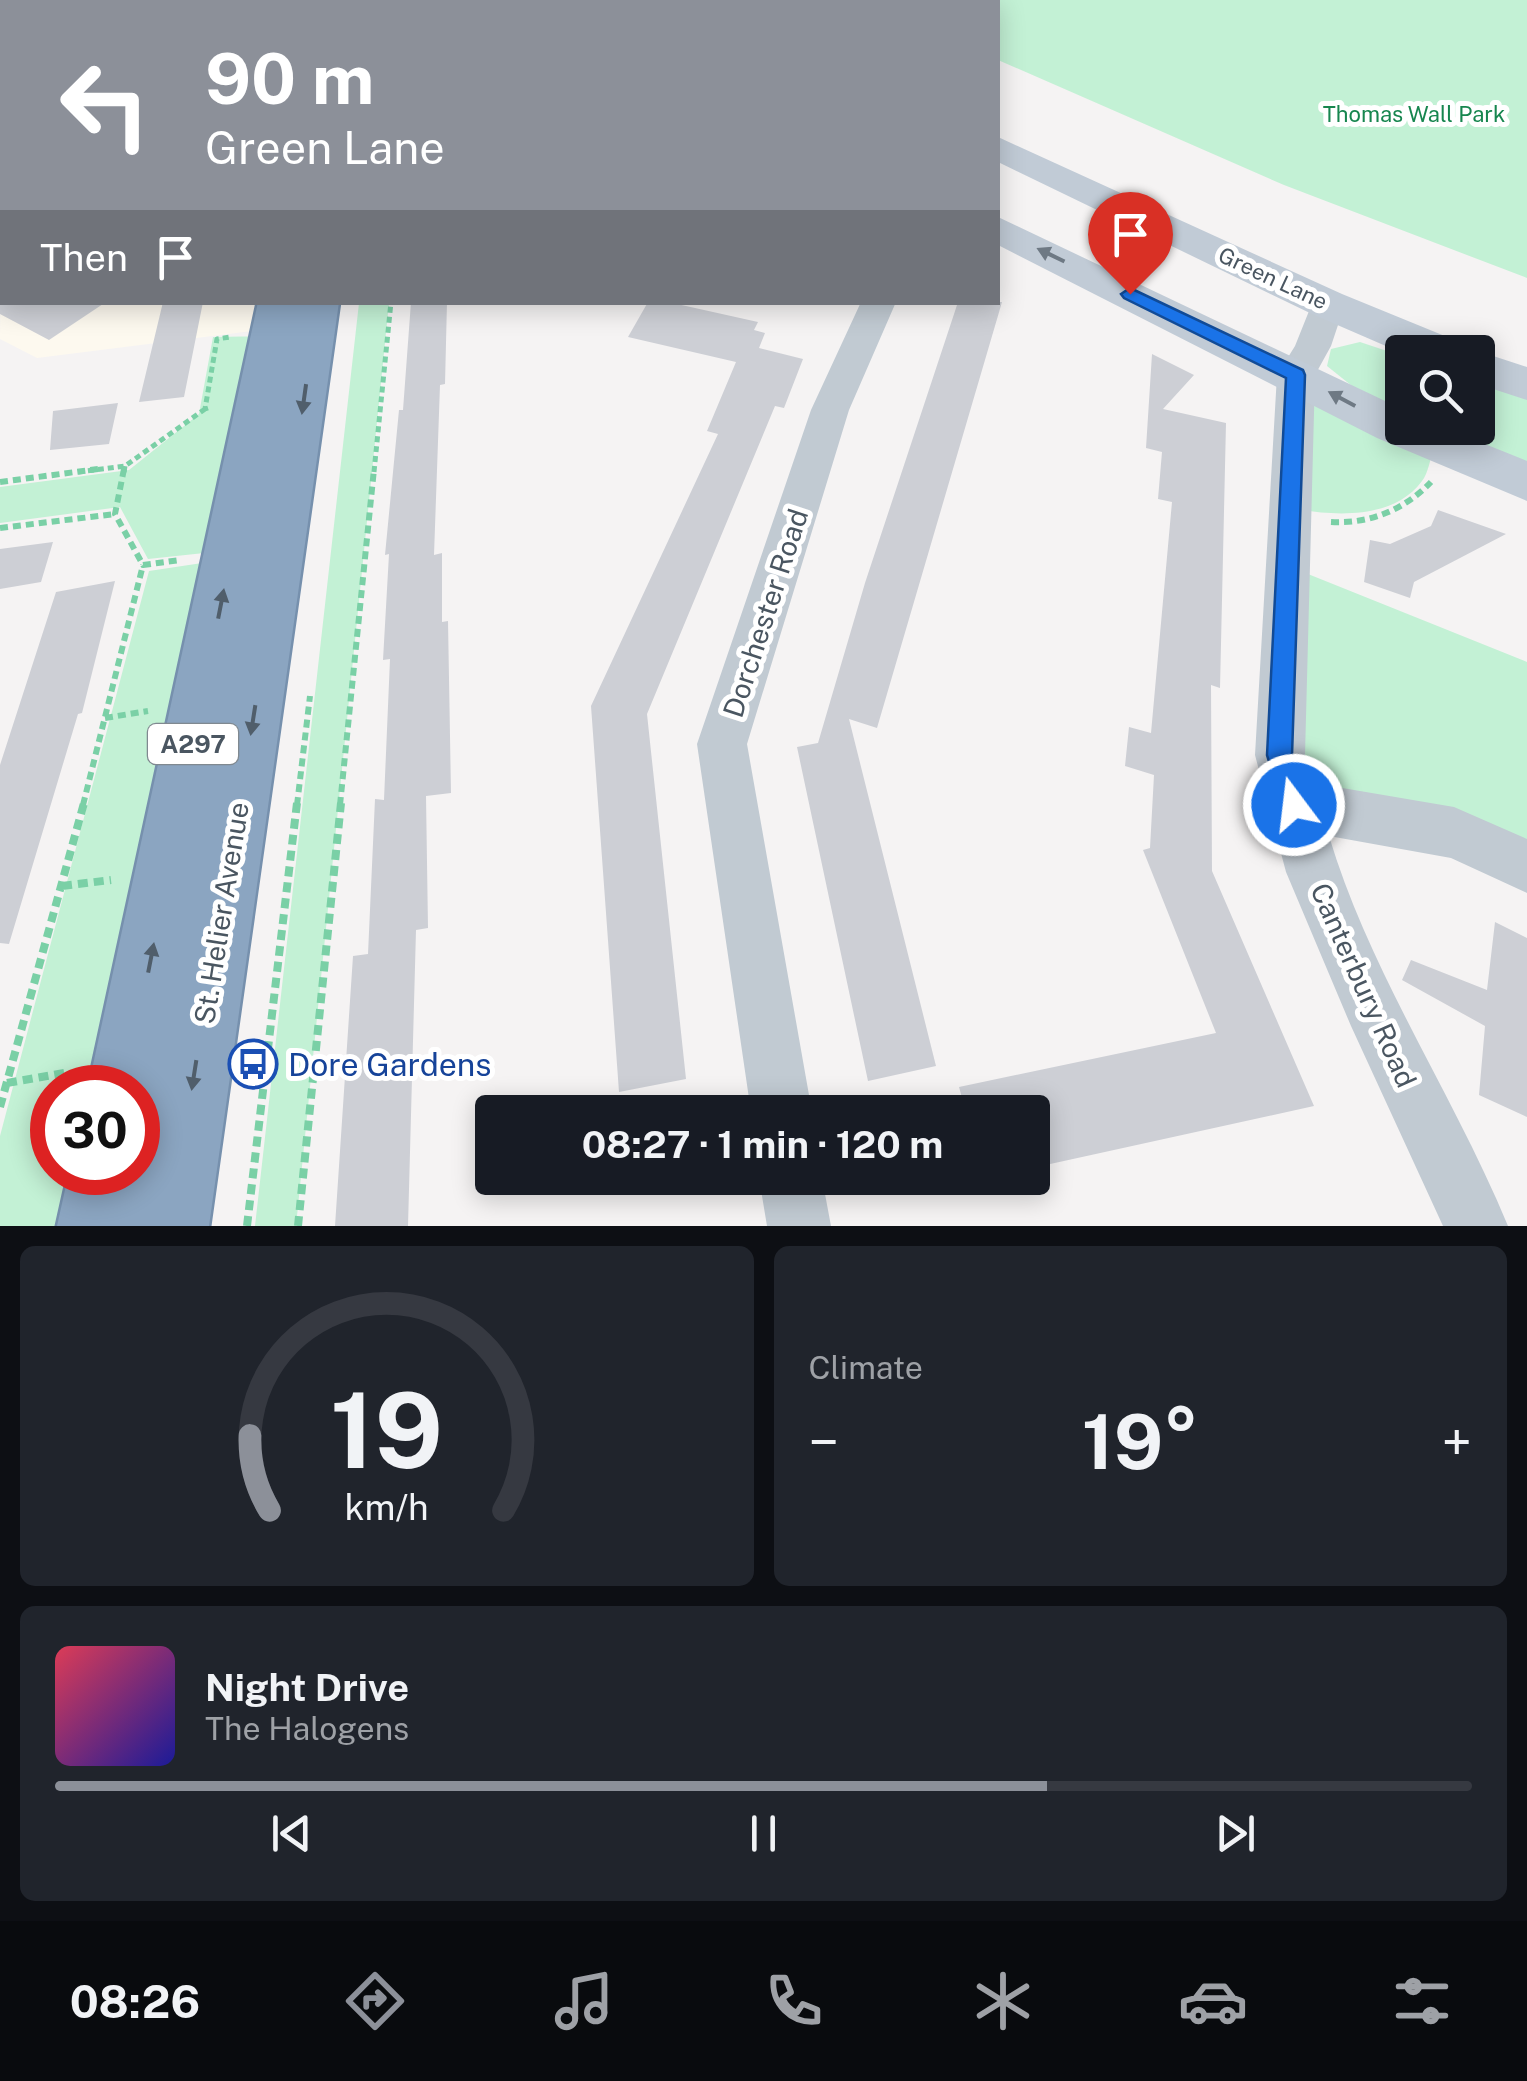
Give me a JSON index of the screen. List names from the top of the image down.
{
  "streets": {
    "highway": ["A297", "St. Helier Avenue"],
    "main road": ["Green Lane"],
    "street": ["Dorchester Road", "Canterbury Road"]
  },
  "parks": ["Thomas Wall Park"],
  "places": {
    "bus stop": ["Dore Gardens"]
  },
  "page": {
    "turn": ["90 m", "Green Lane"],
    "then": "Then",
    "limit": "30",
    "trip": "08:27 · 1 min · 120 m",
    "tile": "Climate",
    "heat": ["−", "19°", "+"],
    "song": ["Night Drive", "The Halogens"],
    "tabs": "08:26",
    "gauge": ["19", "km/h"]
  }
}
